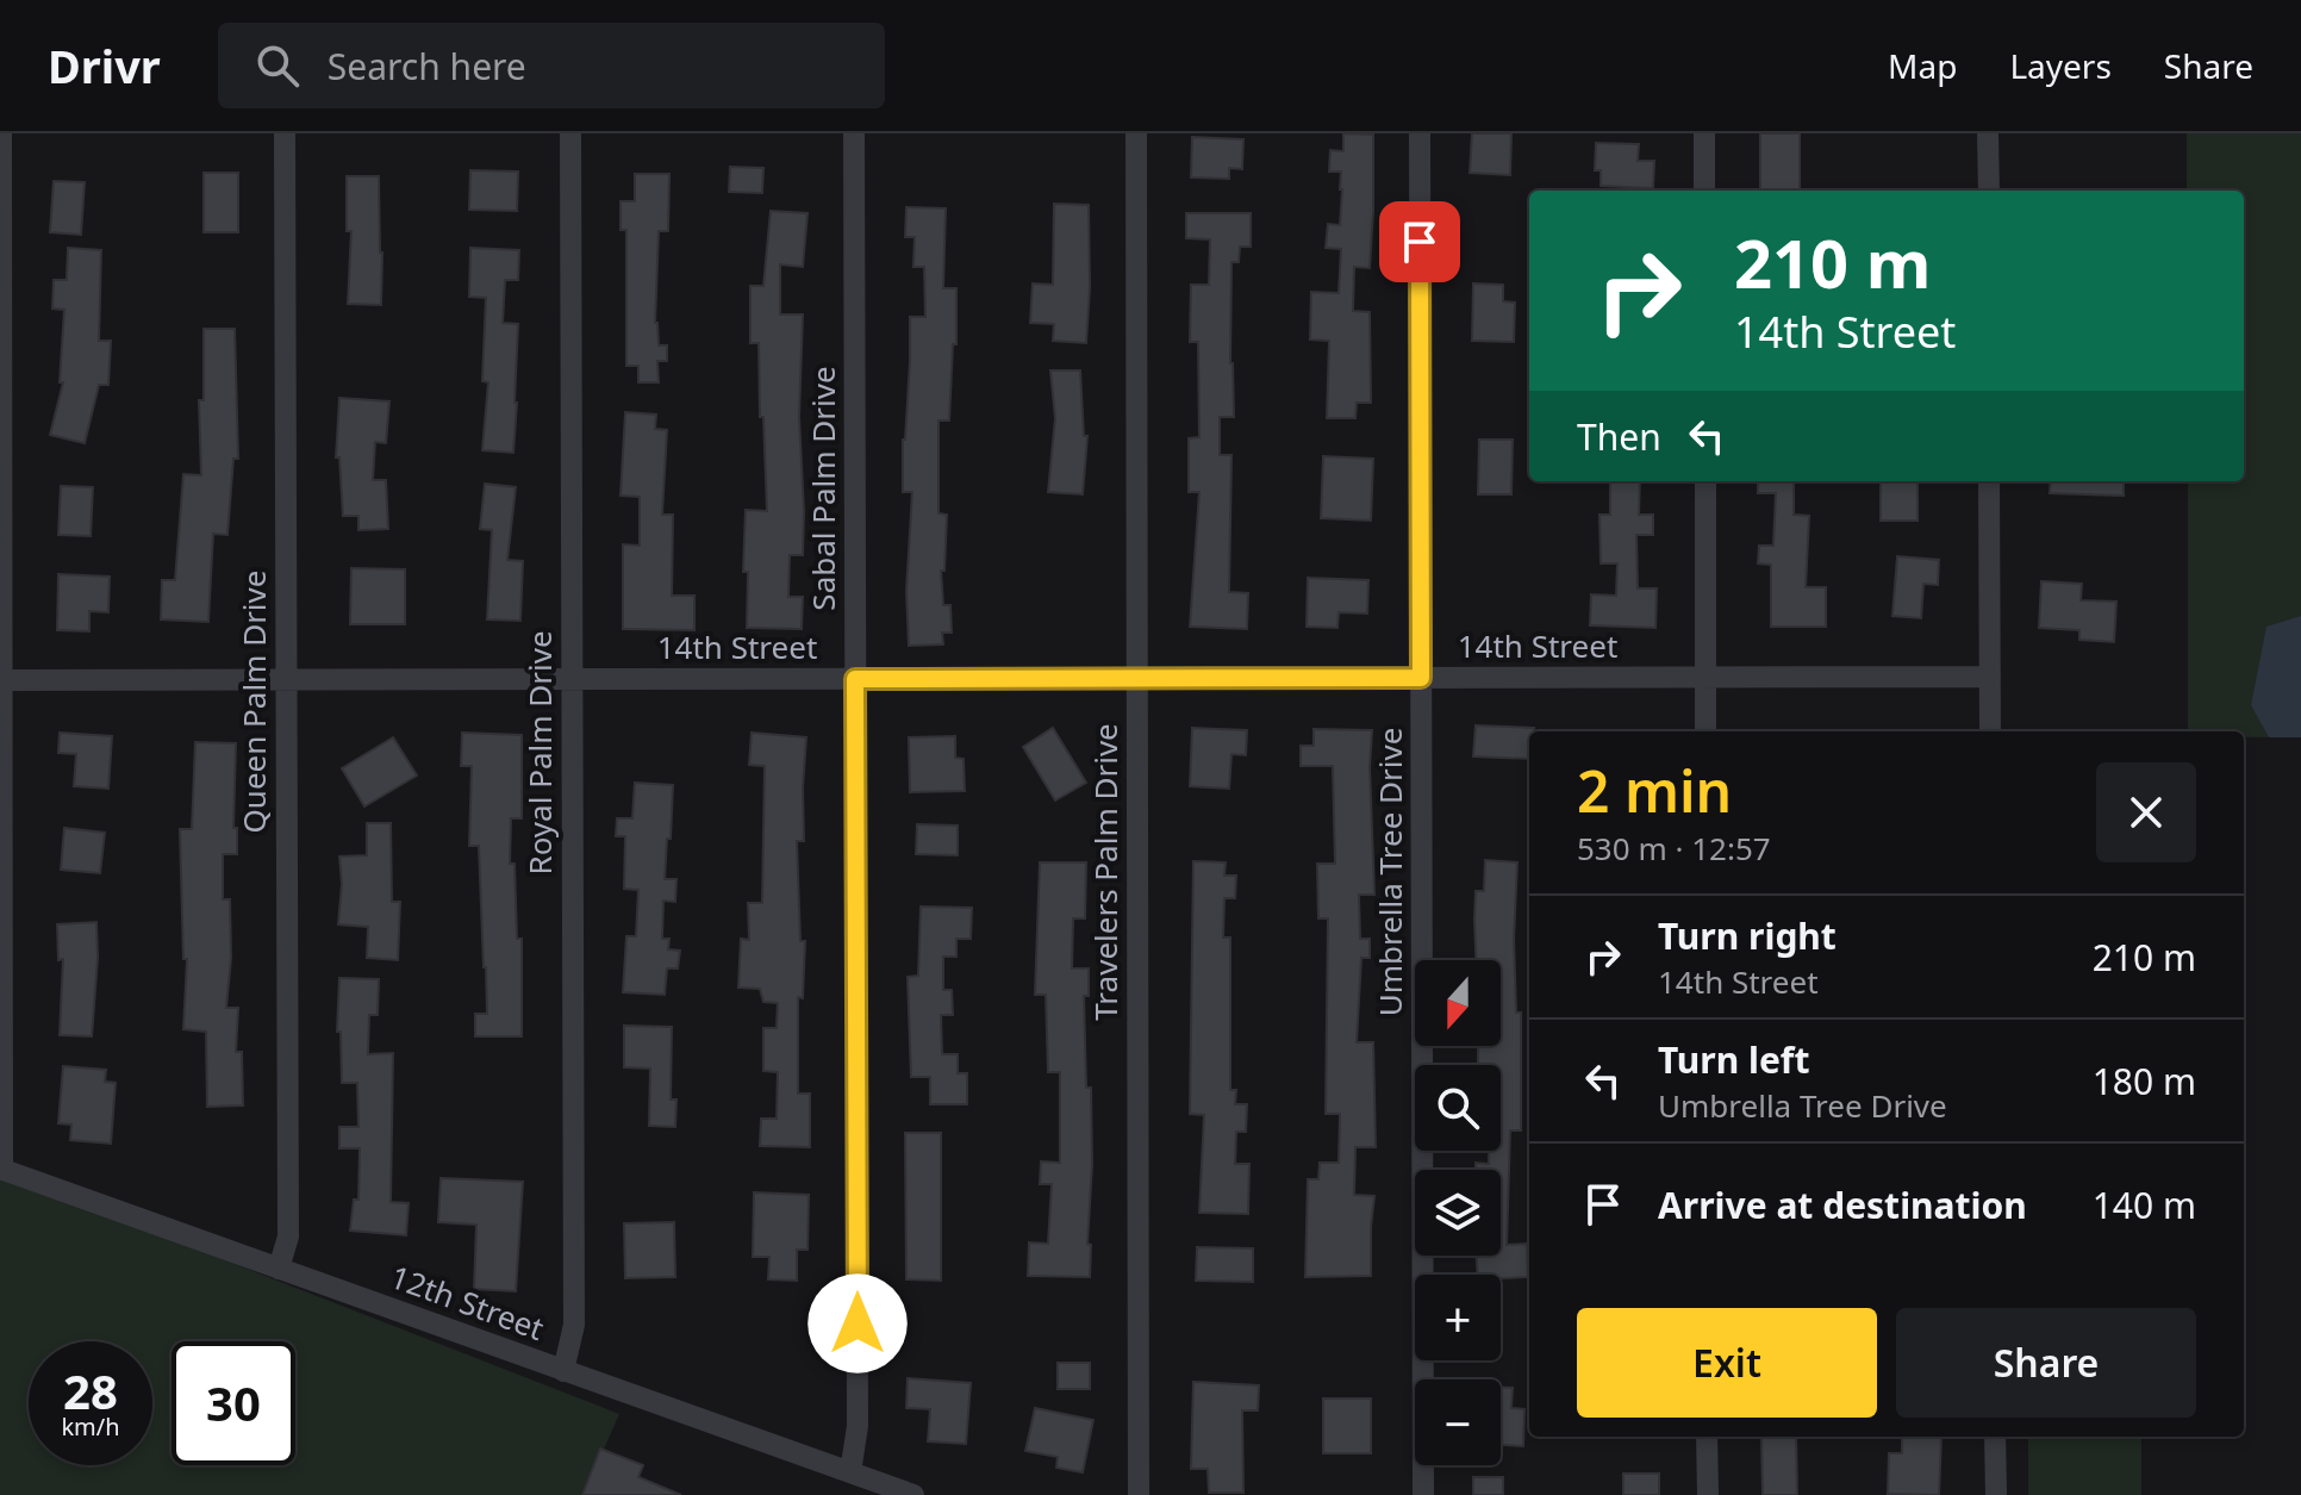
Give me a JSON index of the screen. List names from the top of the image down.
{
  "streets": {
    "street": [
      "Sabal Palm Drive",
      "14th Street",
      "Queen Palm Drive",
      "Royal Palm Drive",
      "Travelers Palm Drive",
      "Umbrella Tree Drive",
      "12th Street"
    ]
  },
  "crossings": [
    ["Sabal Palm Drive", "14th Street"],
    ["Sabal Palm Drive", "12th Street"],
    ["14th Street", "Queen Palm Drive"],
    ["14th Street", "Royal Palm Drive"],
    ["14th Street", "Travelers Palm Drive"],
    ["14th Street", "Umbrella Tree Drive"],
    ["Queen Palm Drive", "12th Street"],
    ["Royal Palm Drive", "12th Street"]
  ],
  "north": "bottom",
  "page": {
    "header": "Drivr",
    "search": "Search here",
    "nav": ["Map", "Layers", "Share"],
    "turn": ["210 m", "14th Street"],
    "then": "Then",
    "heading": ["2 min", "530 m · 12:57"],
    "list": [
      {
        "name": "Turn right",
        "note": "14th Street",
        "value": "210 m"
      },
      {
        "name": "Turn left",
        "note": "Umbrella Tree Drive",
        "value": "180 m"
      },
      {
        "name": "Arrive at destination",
        "value": "140 m"
      }
    ],
    "map_buttons": ["+", "−"],
    "buttons": ["Exit", "Share"],
    "speed": "28 km/h",
    "limit": "30"
  }
}
